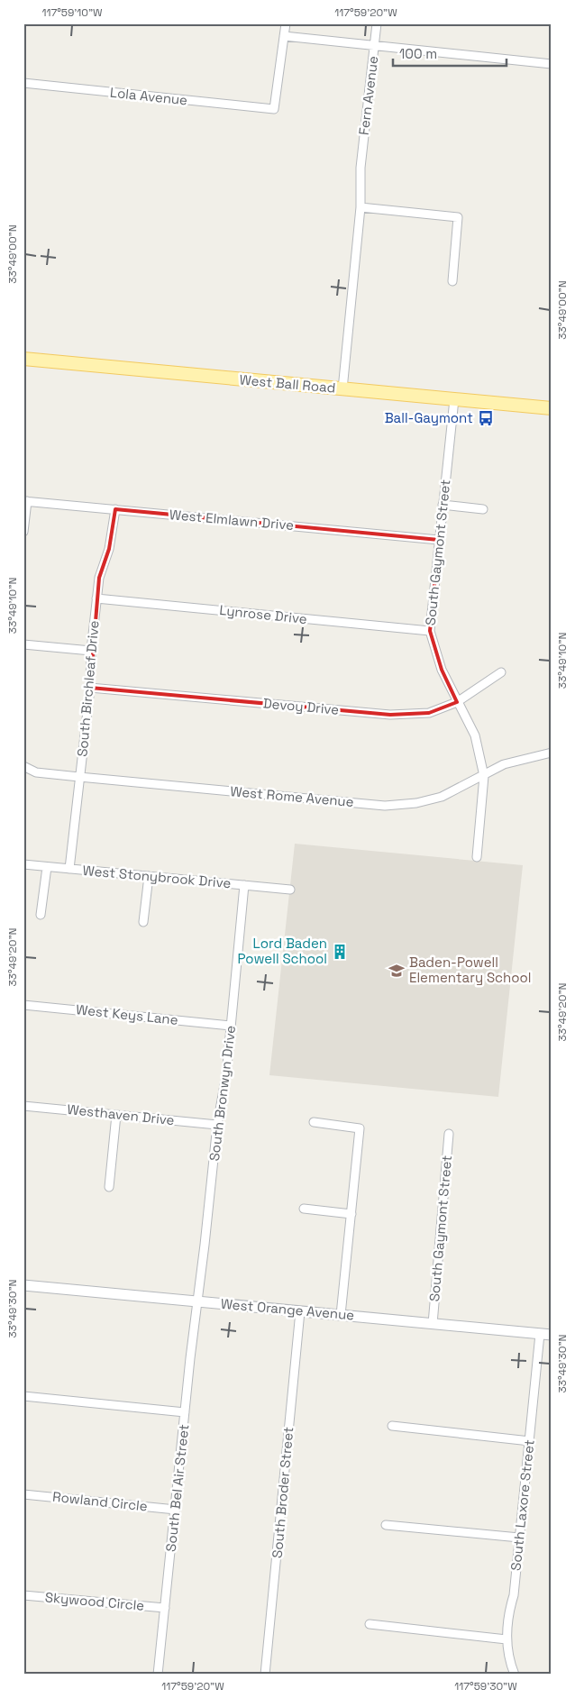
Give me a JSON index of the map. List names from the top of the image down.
{
  "streets": {
    "main road": ["West Ball Road"],
    "street": [
      "Fern Avenue",
      "Lola Avenue",
      "West Elmlawn Drive",
      "South Gaymont Street",
      "Lynrose Drive",
      "South Birchleaf Drive",
      "Devoy Drive",
      "West Rome Avenue",
      "West Stonybrook Drive",
      "West Keys Lane",
      "South Bronwyn Drive",
      "Westhaven Drive",
      "West Orange Avenue",
      "South Bel Air Street",
      "South Broder Street",
      "Rowland Circle",
      "South Laxore Street",
      "Skywood Circle"
    ]
  },
  "crossings": [
    ["Fern Avenue", "West Ball Road"],
    ["West Ball Road", "South Gaymont Street"],
    ["West Elmlawn Drive", "South Gaymont Street"],
    ["West Elmlawn Drive", "South Birchleaf Drive"],
    ["South Gaymont Street", "Lynrose Drive"],
    ["South Gaymont Street", "Devoy Drive"],
    ["South Gaymont Street", "West Rome Avenue"],
    ["South Gaymont Street", "West Orange Avenue"],
    ["Lynrose Drive", "South Birchleaf Drive"],
    ["South Birchleaf Drive", "Devoy Drive"],
    ["South Birchleaf Drive", "West Rome Avenue"],
    ["South Birchleaf Drive", "West Stonybrook Drive"],
    ["West Stonybrook Drive", "South Bronwyn Drive"],
    ["West Keys Lane", "South Bronwyn Drive"],
    ["South Bronwyn Drive", "Westhaven Drive"],
    ["South Bronwyn Drive", "West Orange Avenue"],
    ["South Bronwyn Drive", "South Bel Air Street"],
    ["West Orange Avenue", "South Bel Air Street"],
    ["West Orange Avenue", "South Broder Street"],
    ["West Orange Avenue", "South Laxore Street"],
    ["South Bel Air Street", "Rowland Circle"],
    ["South Bel Air Street", "Skywood Circle"]
  ],
  "places": {
    "bus stop": ["Ball-Gaymont"],
    "building": ["Lord Baden Powell School"],
    "school or university": ["Baden-Powell Elementary School"]
  },
  "scale_bar": "100 m",
  "coordinates": [
    "117°59'10\"W",
    "117°59'20\"W",
    "33°49'00\"N",
    "33°49'10\"N",
    "33°49'20\"N",
    "33°49'30\"N",
    "117°59'30\"W"
  ]
}
